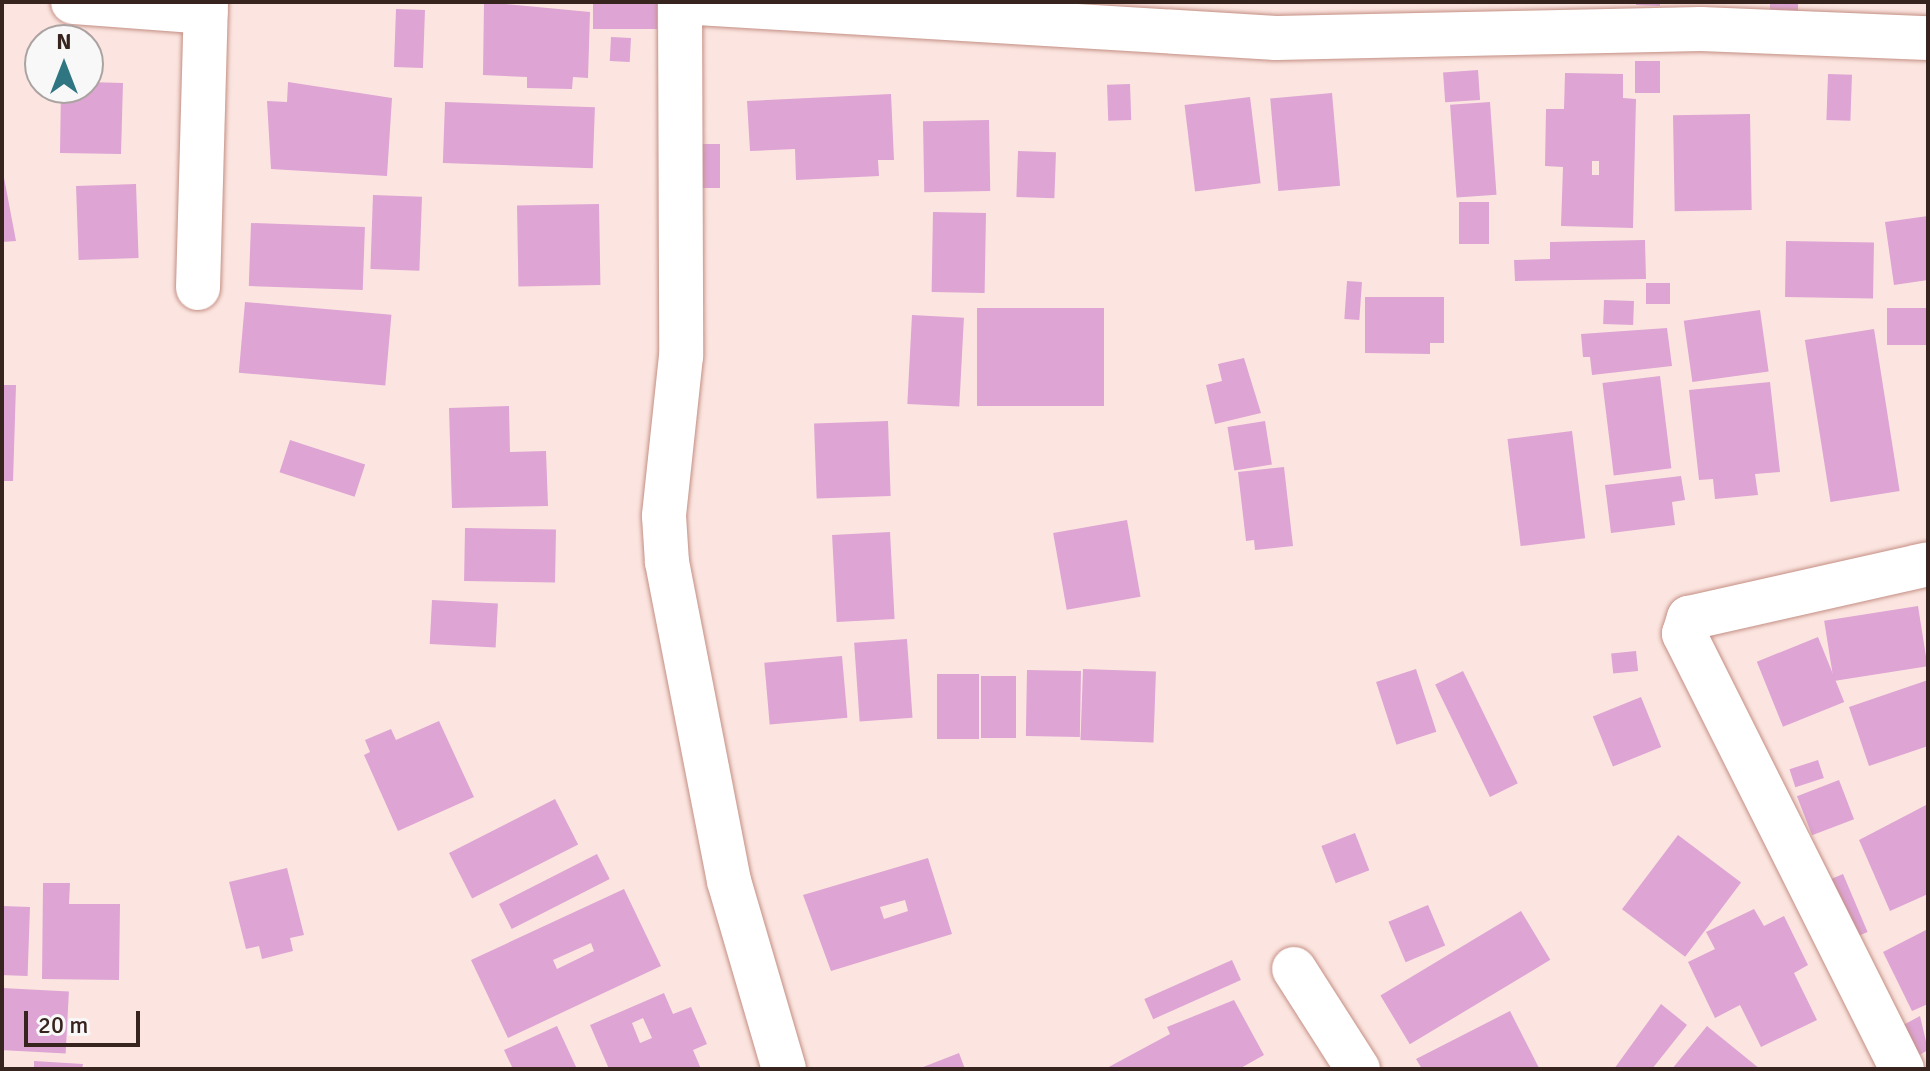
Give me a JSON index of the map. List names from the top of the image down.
{
  "scale_bar": "20 m",
  "north": "top"
}
